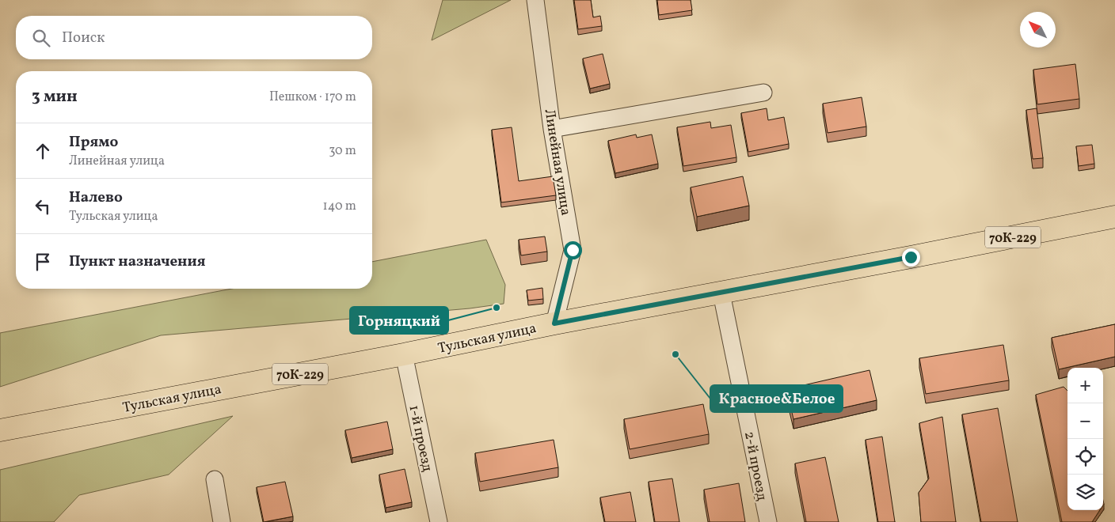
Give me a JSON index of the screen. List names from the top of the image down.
{
  "streets": {
    "main road": ["70К-229", "Тульская улица"],
    "street": ["Линейная улица", "1-й проезд", "2-й проезд"]
  },
  "crossings": [
    ["Линейная улица", "Тульская улица"],
    ["Тульская улица", "1-й проезд"],
    ["Тульская улица", "2-й проезд"]
  ],
  "places": ["Горняцкий", "Красное&Белое"],
  "north": "top left",
  "page": {
    "search": "Поиск",
    "heading": ["3 мин", "Пешком · 170 m"],
    "list": [
      ["Прямо", "Линейная улица", "30 m"],
      ["Налево", "Тульская улица", "140 m"],
      "Пункт назначения"
    ],
    "map_buttons": ["+", "−"]
  }
}
